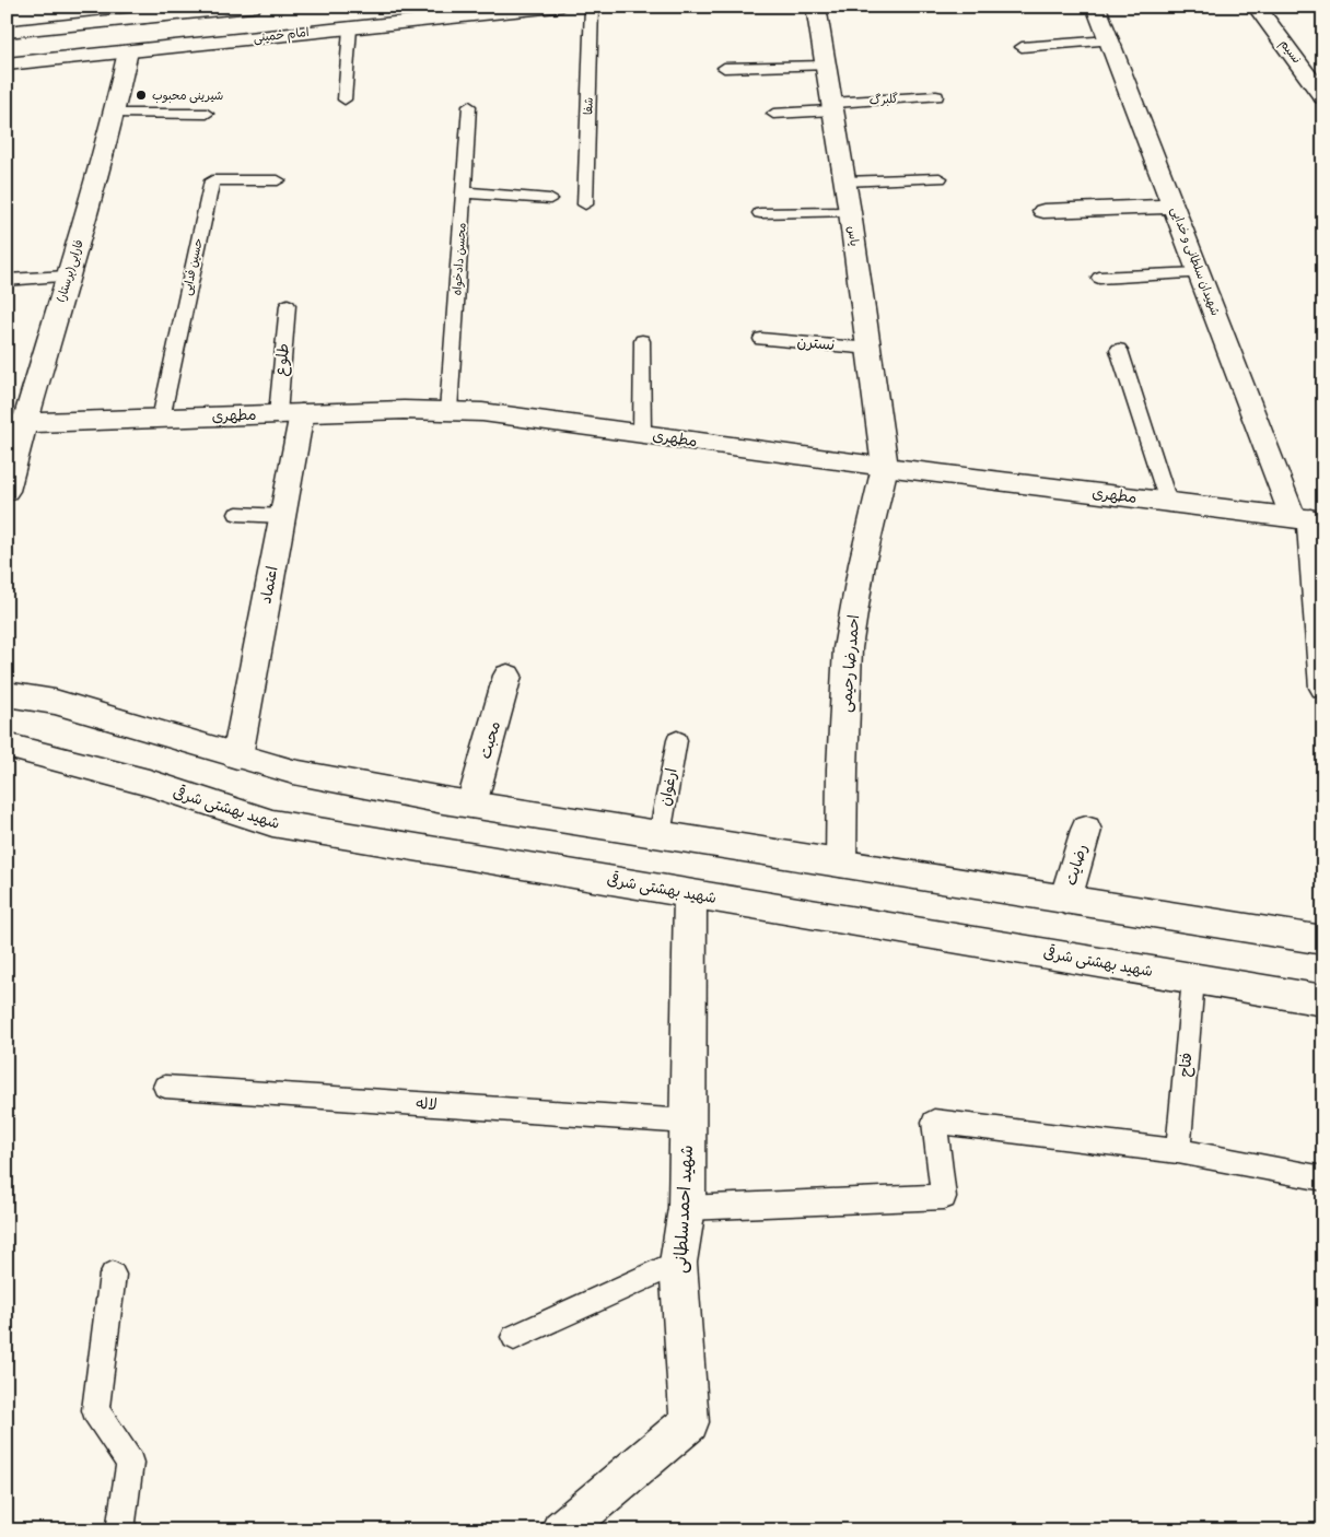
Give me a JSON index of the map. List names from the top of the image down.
{
  "streets": {
    "street": [
      "امام خمینی",
      "نسیم",
      "یاس",
      "شهیدان سلطانی و خدایی",
      "(پرستار)فارابی",
      "مطهری",
      "اعتماد",
      "احمدرضا رحیمی",
      "محبت",
      "شهید بهشتی شرقی",
      "رضایت",
      "شهید احمدسلطانی"
    ],
    "lane": [
      "گلبرگ",
      "شفا",
      "محسن دادخواه",
      "حسین فدایی",
      "نسترن",
      "طلوع",
      "ارغوان",
      "فتاح",
      "لاله"
    ]
  },
  "crossings": [
    ["امام خمینی", "(پرستار)فارابی"],
    ["گلبرگ", "یاس"],
    ["یاس", "نسترن"],
    ["یاس", "مطهری"],
    ["یاس", "احمدرضا رحیمی"],
    ["محسن دادخواه", "مطهری"],
    ["شهیدان سلطانی و خدایی", "مطهری"],
    ["حسین فدایی", "مطهری"],
    ["(پرستار)فارابی", "مطهری"],
    ["طلوع", "مطهری"],
    ["طلوع", "اعتماد"],
    ["مطهری", "اعتماد"],
    ["مطهری", "احمدرضا رحیمی"],
    ["شهید بهشتی شرقی", "فتاح"],
    ["شهید بهشتی شرقی", "شهید احمدسلطانی"],
    ["لاله", "شهید احمدسلطانی"]
  ],
  "places": ["شیرینی محبوب"]
}
